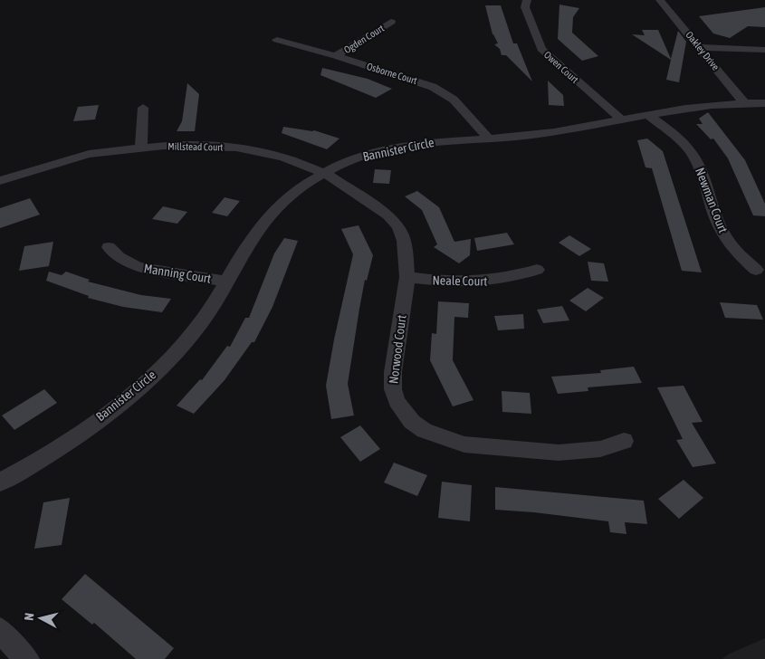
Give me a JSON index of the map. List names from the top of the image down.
{
  "streets": {
    "street": [
      "Ogden Court",
      "Oakley Drive",
      "Owen Court",
      "Osborne Court",
      "Millstead Court",
      "Bannister Circle",
      "Newman Court",
      "Manning Court",
      "Neale Court",
      "Norwood Court"
    ]
  },
  "crossings": [
    ["Ogden Court", "Osborne Court"],
    ["Oakley Drive", "Bannister Circle"],
    ["Owen Court", "Bannister Circle"],
    ["Osborne Court", "Bannister Circle"],
    ["Millstead Court", "Bannister Circle"],
    ["Millstead Court", "Norwood Court"],
    ["Bannister Circle", "Newman Court"],
    ["Bannister Circle", "Manning Court"],
    ["Bannister Circle", "Norwood Court"],
    ["Neale Court", "Norwood Court"]
  ],
  "north": "left"
}
